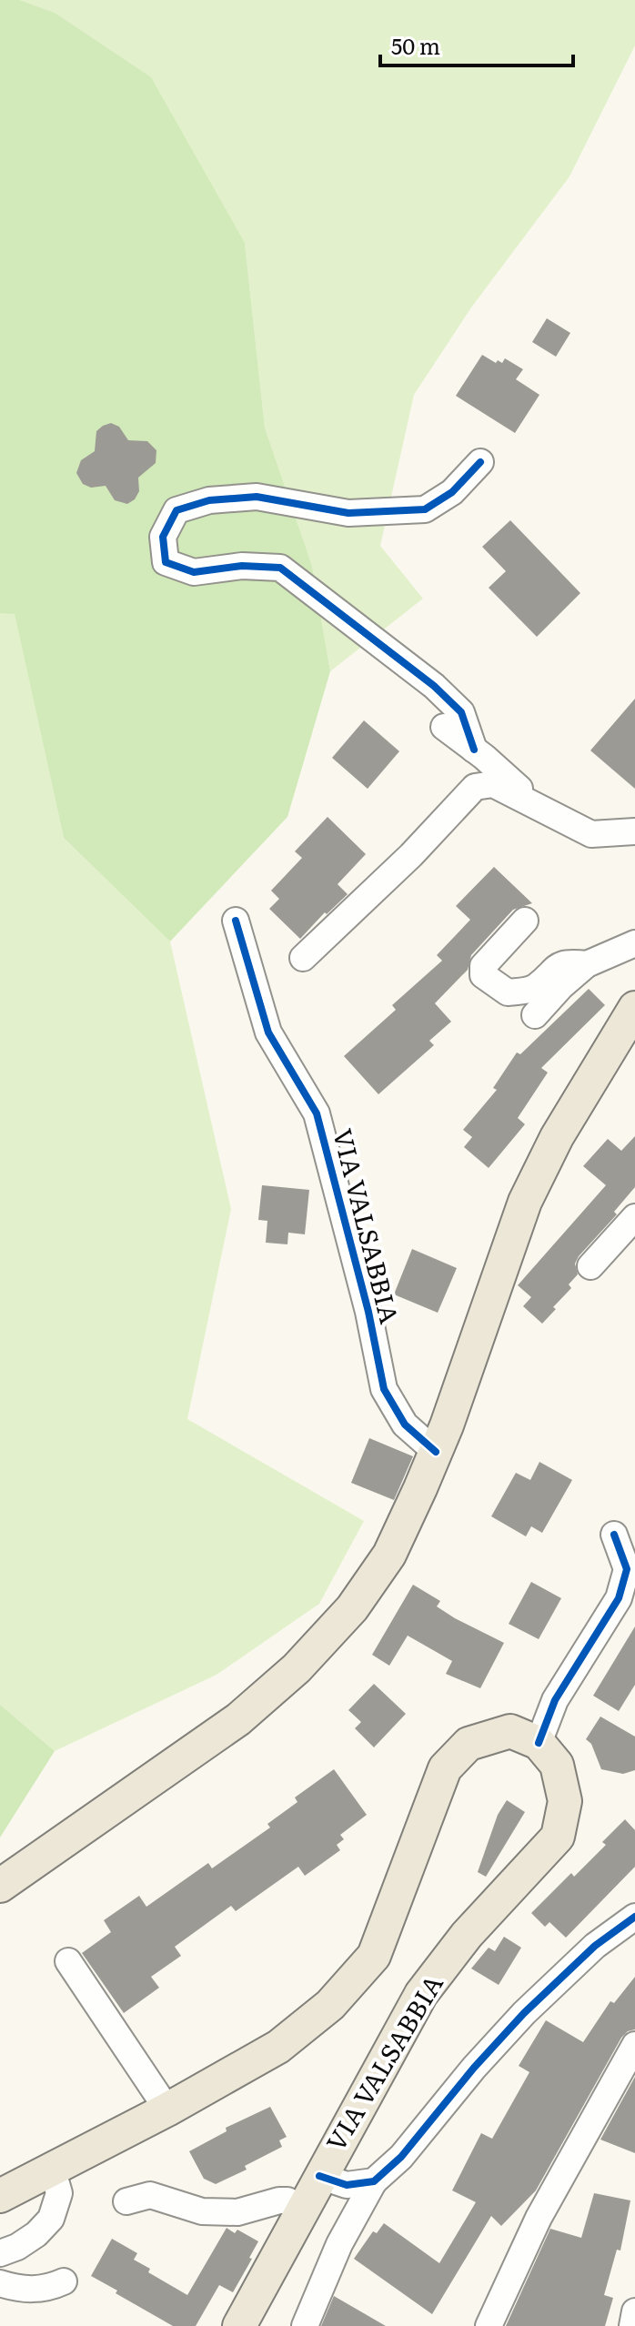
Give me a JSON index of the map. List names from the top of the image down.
{
  "streets": {
    "main road": ["VIA VALSABBIA"]
  },
  "scale_bar": "50 m"
}
